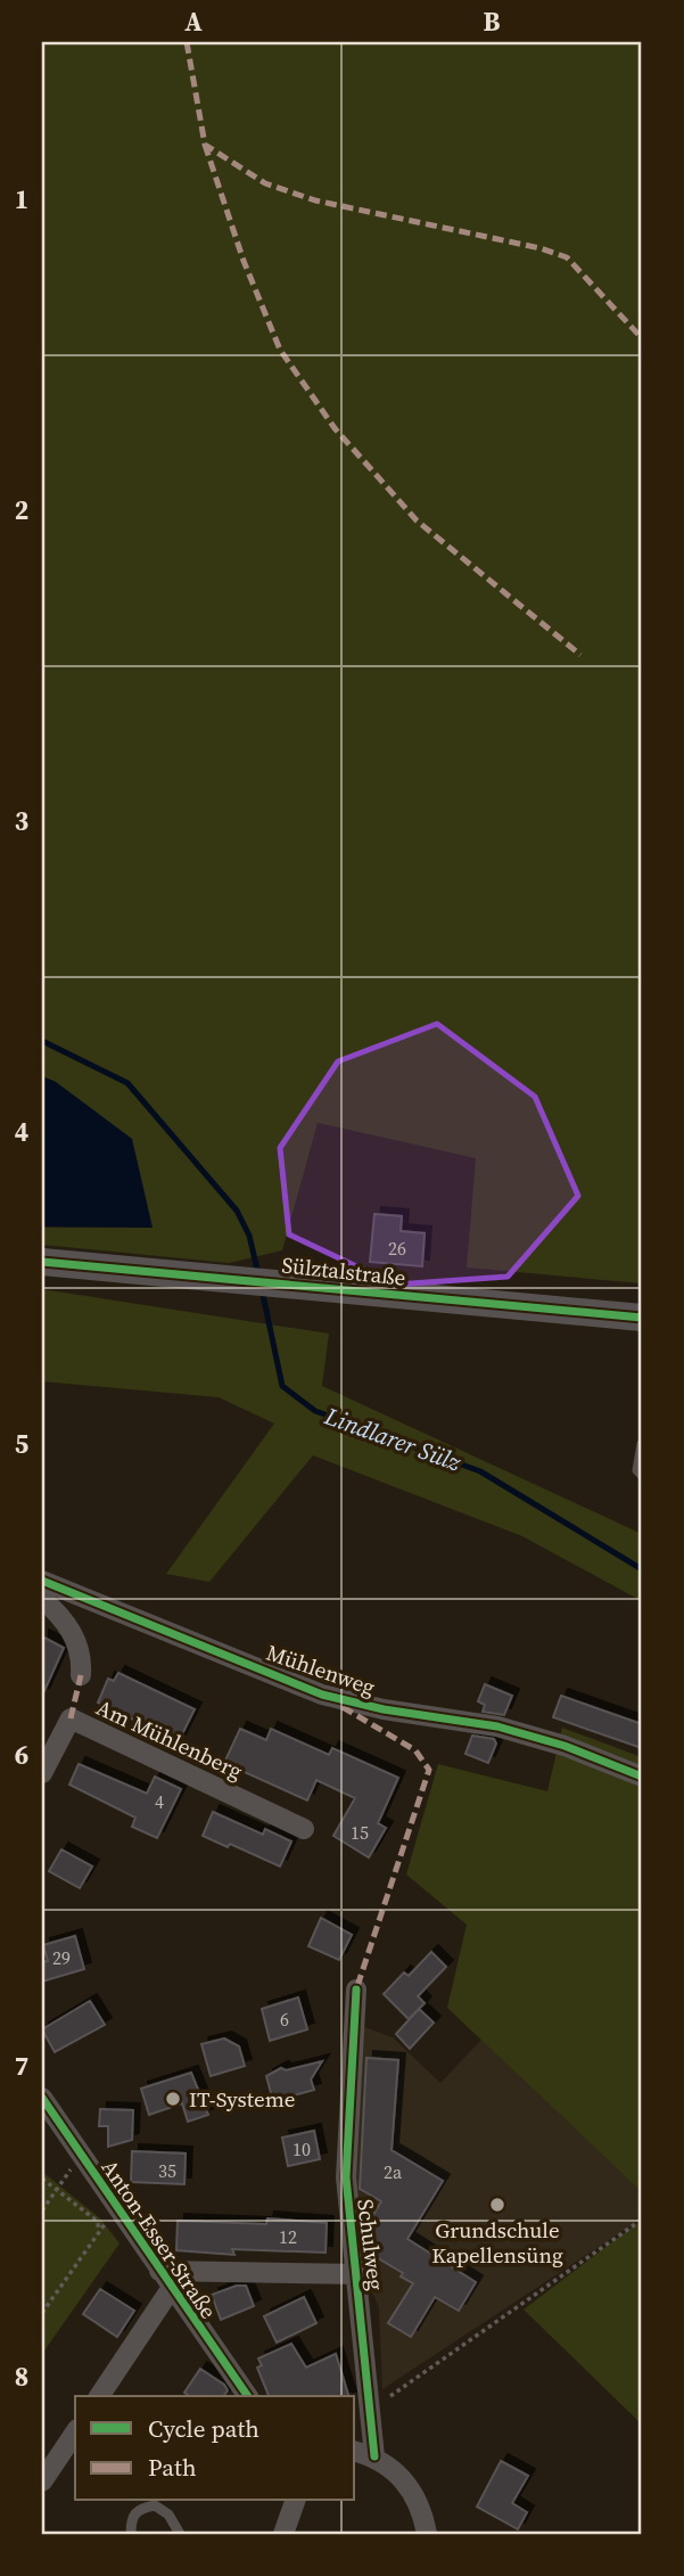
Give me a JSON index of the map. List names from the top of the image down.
{
  "streets": {
    "main road": ["Sülztalstraße"],
    "street": [
      "Mühlenweg",
      "Am Mühlenberg",
      "Anton-Esser-Straße",
      "Schulweg"
    ]
  },
  "crossings": [
    ["Anton-Esser-Straße", "Schulweg"]
  ],
  "water": ["Lindlarer Sülz"],
  "places": ["IT-Systeme", "Grundschule Kapellensüng"],
  "house_numbers": [
    "26",
    "4",
    "15",
    "29",
    "6",
    "10",
    "35",
    "2a",
    "12"
  ],
  "legend": ["Cycle path", "Path"],
  "grid": {
    "columns": ["A", "B"],
    "rows": [
      "1",
      "2",
      "3",
      "4",
      "5",
      "6",
      "7",
      "8"
    ]
  }
}
